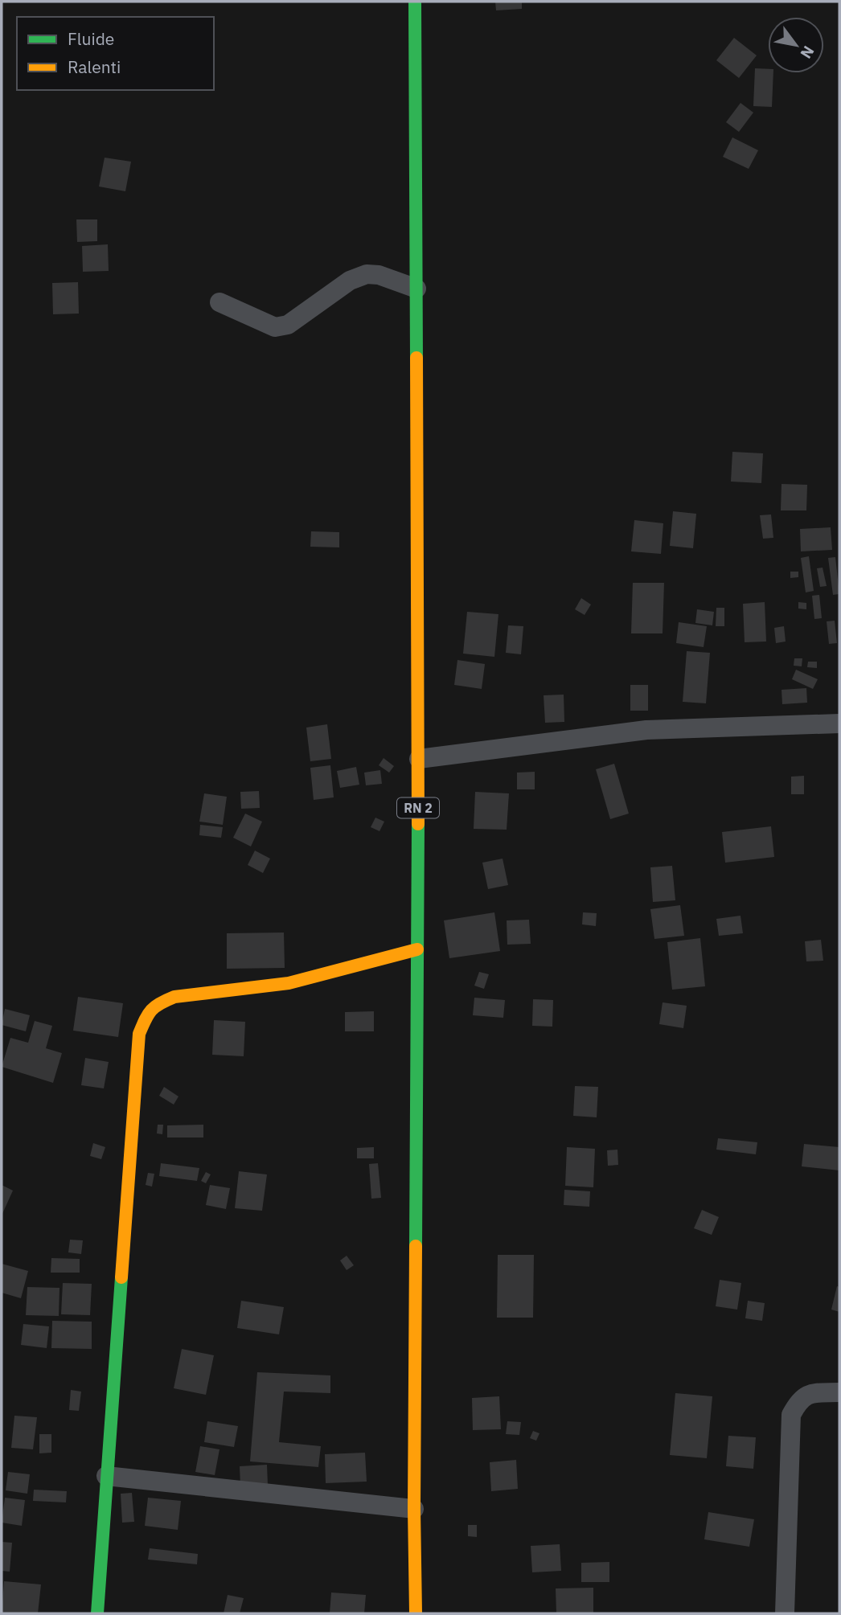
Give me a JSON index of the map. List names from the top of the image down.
{
  "streets": {
    "main road": ["RN 2"]
  },
  "legend": ["Fluide", "Ralenti"],
  "north": "bottom right"
}
